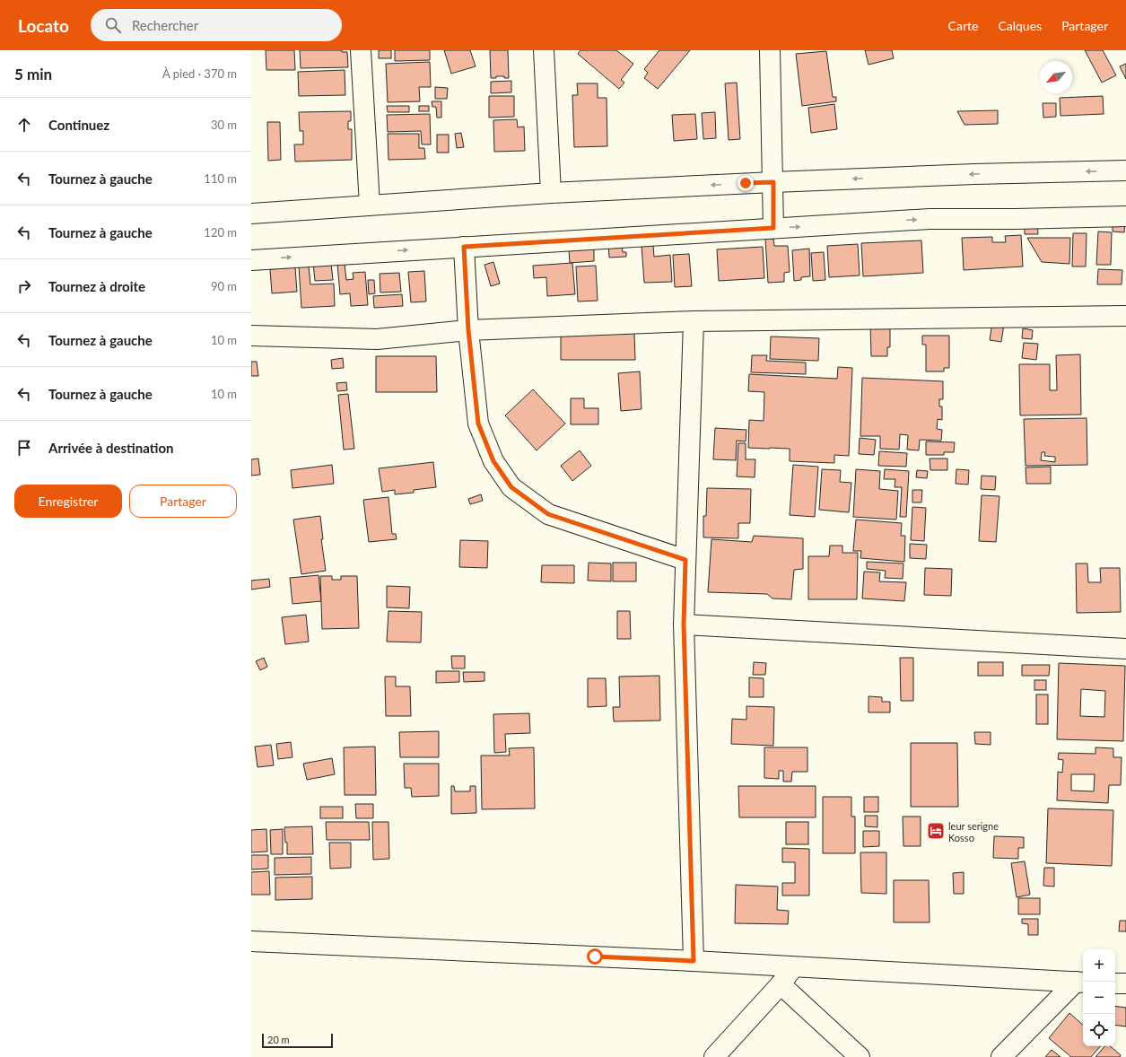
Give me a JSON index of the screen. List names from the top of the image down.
{
  "places": {
    "hotel": ["leur serigne Kosso"]
  },
  "scale_bar": "20 m",
  "north": "bottom left",
  "page": {
    "header": "Locato",
    "search": "Rechercher",
    "nav": ["Carte", "Calques", "Partager"],
    "heading": ["5 min", "À pied · 370 m"],
    "list": [
      ["Continuez", "30 m"],
      ["Tournez à gauche", "110 m"],
      ["Tournez à gauche", "120 m"],
      ["Tournez à droite", "90 m"],
      ["Tournez à gauche", "10 m"],
      ["Tournez à gauche", "10 m"],
      "Arrivée à destination"
    ],
    "buttons": ["Enregistrer", "Partager"],
    "map_buttons": ["+", "−"],
    "scale": "20 m"
  }
}
